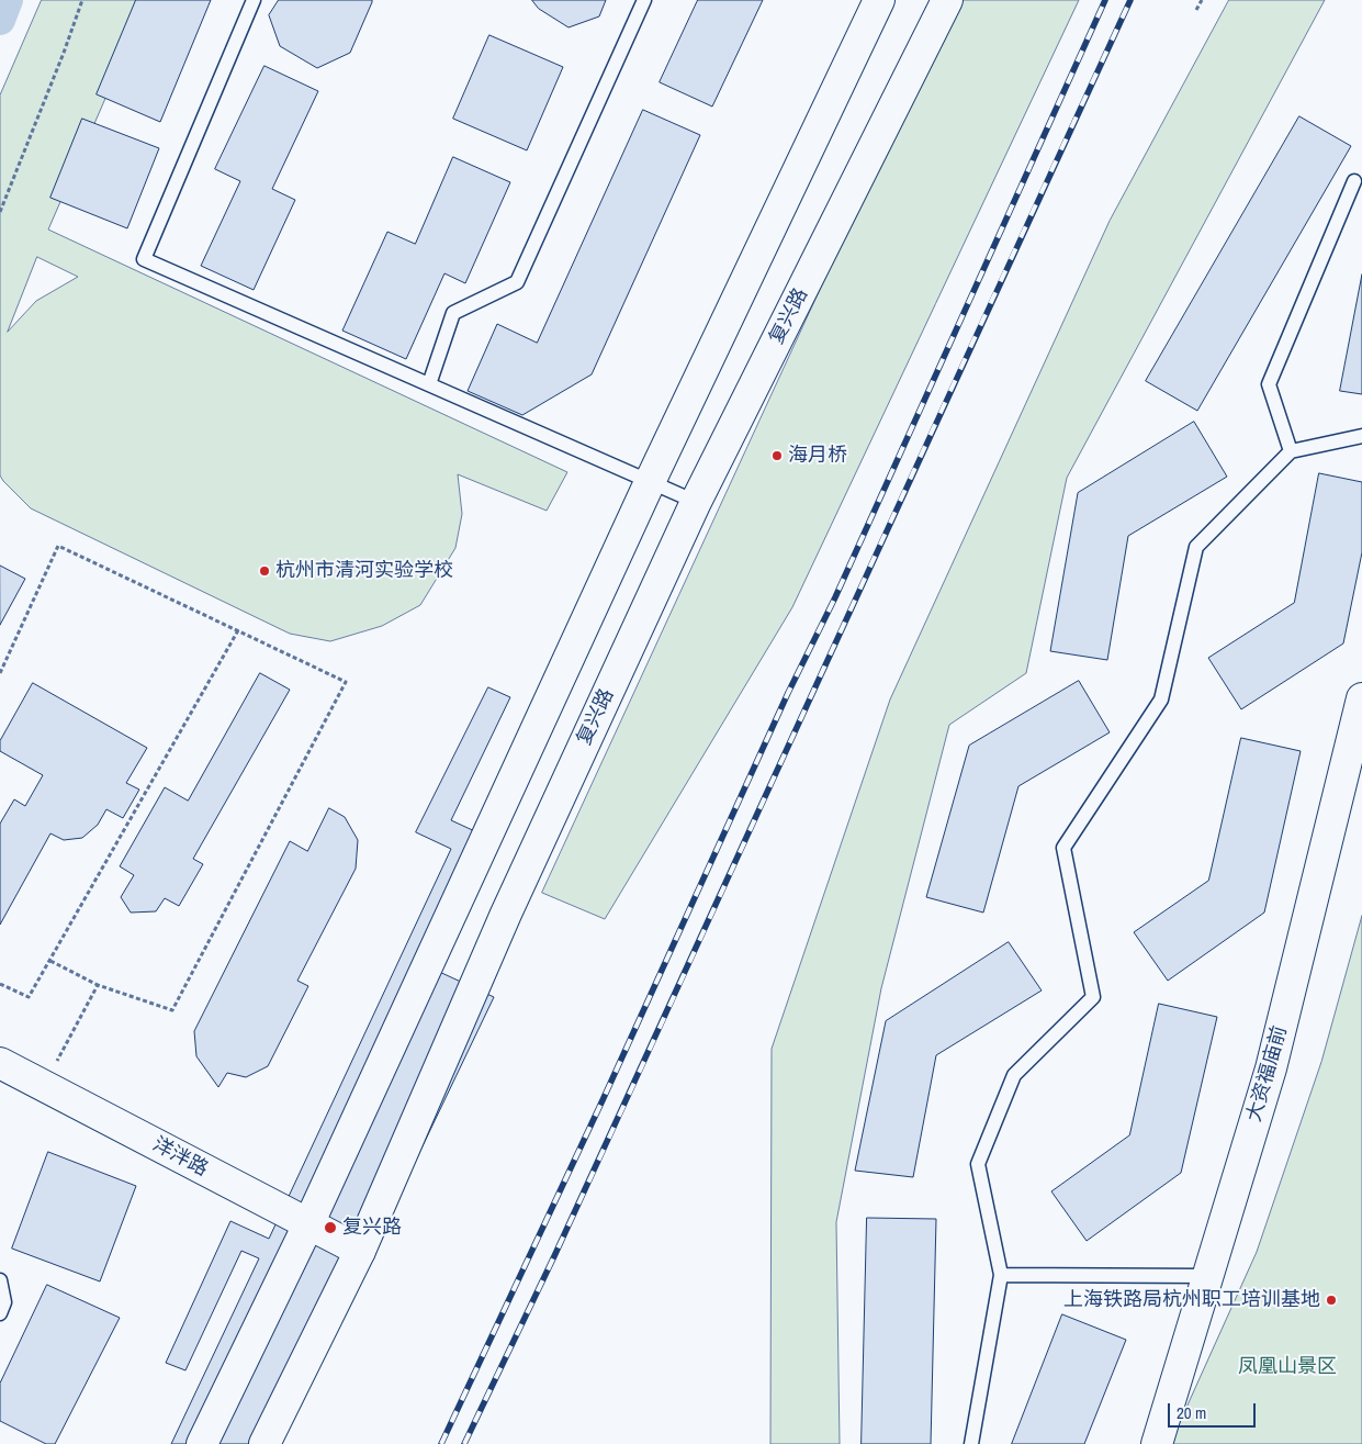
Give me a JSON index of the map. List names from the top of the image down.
{
  "streets": {
    "main road": ["复兴路", "大资福庙前", "洋泮路"]
  },
  "crossings": [
    ["复兴路", "洋泮路"]
  ],
  "parks": ["凤凰山景区"],
  "places": [
    "海月桥",
    "杭州市清河实验学校",
    "复兴路",
    "上海铁路局杭州职工培训基地"
  ],
  "scale_bar": "20 m"
}
